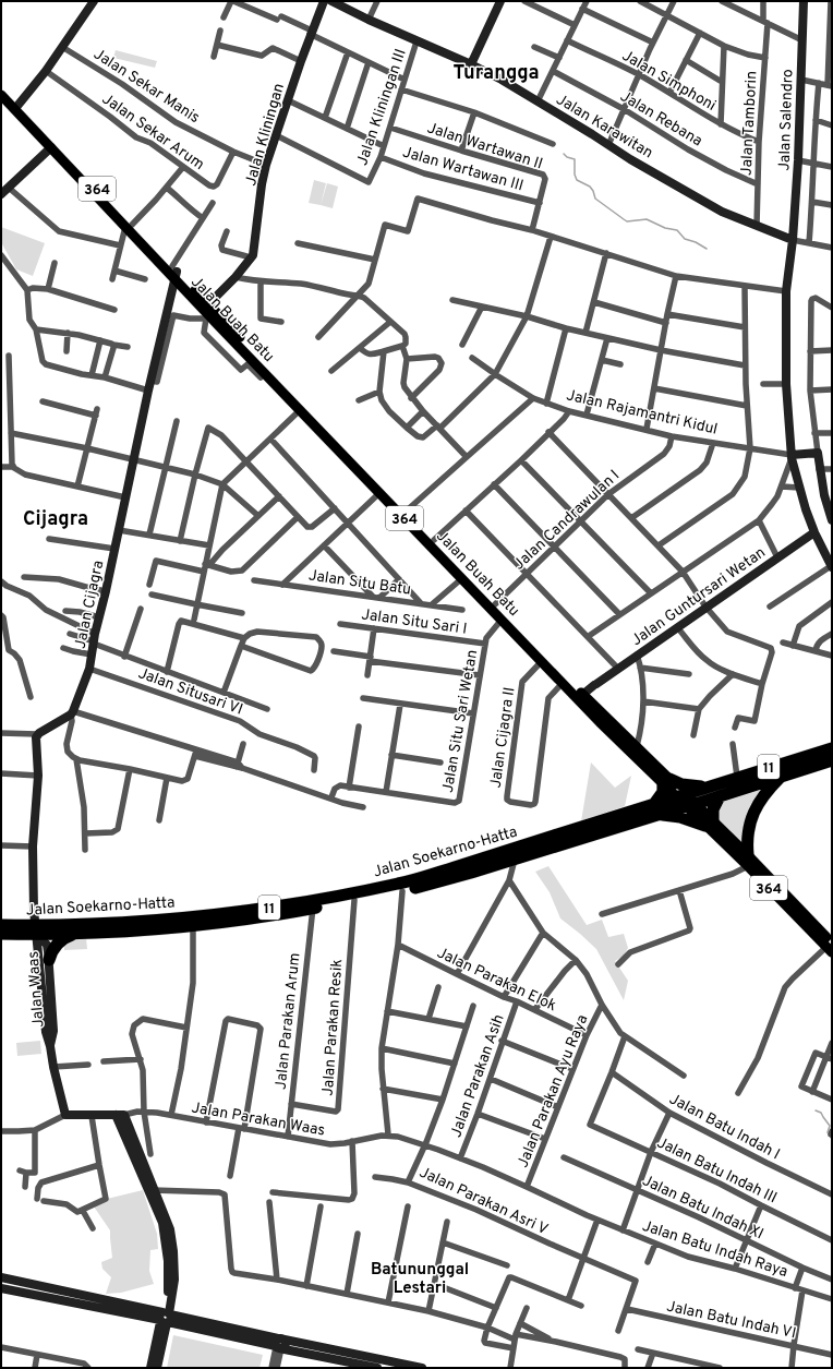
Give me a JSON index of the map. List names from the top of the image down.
{
  "streets": {
    "highway": ["11", "Jalan Soekarno-Hatta"],
    "main road": ["364", "Jalan Buah Batu"],
    "street": [
      "Jalan Simphoni",
      "Jalan Sekar Manis",
      "Jalan Kliningan III",
      "Jalan Rebana",
      "Jalan Salendro",
      "Jalan Tamborin",
      "Jalan Karawitan",
      "Jalan Sekar Arum",
      "Jalan Kliningan",
      "Jalan Wartawan II",
      "Jalan Wartawan III",
      "Jalan Rajamantri Kidul",
      "Jalan Candrawulan I",
      "Jalan Situ Batu",
      "Jalan Guntursari Wetan",
      "Jalan Cijagra",
      "Jalan Situ Sari I",
      "Jalan Situsari VI",
      "Jalan Situ Sari Wetan",
      "Jalan Cijagra II",
      "Jalan Parakan Elok",
      "Jalan Waas",
      "Jalan Parakan Arum",
      "Jalan Parakan Resik",
      "Jalan Parakan Asih",
      "Jalan Parakan Ayu Raya",
      "Jalan Parakan Waas",
      "Jalan Batu Indah I",
      "Jalan Batu Indah III",
      "Jalan Parakan Asri V",
      "Jalan Batu Indah XI",
      "Jalan Batu Indah Raya",
      "Jalan Batu Indah VI"
    ]
  },
  "crossings": [
    ["Jalan Simphoni", "Jalan Tamborin"],
    ["Jalan Sekar Manis", "Jalan Sekar Arum"],
    ["Jalan Sekar Manis", "Jalan Kliningan"],
    ["Jalan Kliningan III", "Jalan Karawitan"],
    ["Jalan Kliningan III", "Jalan Kliningan"],
    ["Jalan Kliningan III", "Jalan Wartawan II"],
    ["Jalan Kliningan III", "Jalan Wartawan III"],
    ["Jalan Rebana", "Jalan Tamborin"],
    ["Jalan Salendro", "Jalan Karawitan"],
    ["Jalan Salendro", "Jalan Rajamantri Kidul"],
    ["Jalan Salendro", "Jalan Guntursari Wetan"],
    ["Jalan Tamborin", "Jalan Karawitan"],
    ["Jalan Kliningan", "Jalan Buah Batu"],
    ["Jalan Wartawan II", "Jalan Wartawan III"],
    ["Jalan Buah Batu", "Jalan Candrawulan I"],
    ["Jalan Buah Batu", "Jalan Guntursari Wetan"],
    ["Jalan Buah Batu", "Jalan Cijagra"],
    ["Jalan Buah Batu", "Jalan Situ Sari Wetan"],
    ["Jalan Buah Batu", "Jalan Cijagra II"],
    ["Jalan Buah Batu", "Jalan Soekarno-Hatta"],
    ["Jalan Rajamantri Kidul", "Jalan Candrawulan I"],
    ["Jalan Cijagra", "Jalan Situsari VI"],
    ["Jalan Situ Sari I", "Jalan Situ Sari Wetan"],
    ["Jalan Soekarno-Hatta", "Jalan Waas"],
    ["Jalan Soekarno-Hatta", "Jalan Parakan Arum"],
    ["Jalan Soekarno-Hatta", "Jalan Parakan Resik"],
    ["Jalan Parakan Elok", "Jalan Parakan Asih"],
    ["Jalan Parakan Elok", "Jalan Parakan Ayu Raya"],
    ["Jalan Parakan Arum", "Jalan Parakan Resik"],
    ["Jalan Parakan Arum", "Jalan Parakan Waas"],
    ["Jalan Parakan Asih", "Jalan Batu Indah Raya"],
    ["Jalan Parakan Ayu Raya", "Jalan Batu Indah Raya"],
    ["Jalan Parakan Waas", "Jalan Batu Indah Raya"],
    ["Jalan Batu Indah I", "Jalan Batu Indah III"],
    ["Jalan Parakan Asri V", "Jalan Batu Indah Raya"]
  ],
  "districts": ["Turangga", "Cijagra", "Batununggal Lestari"]
}
